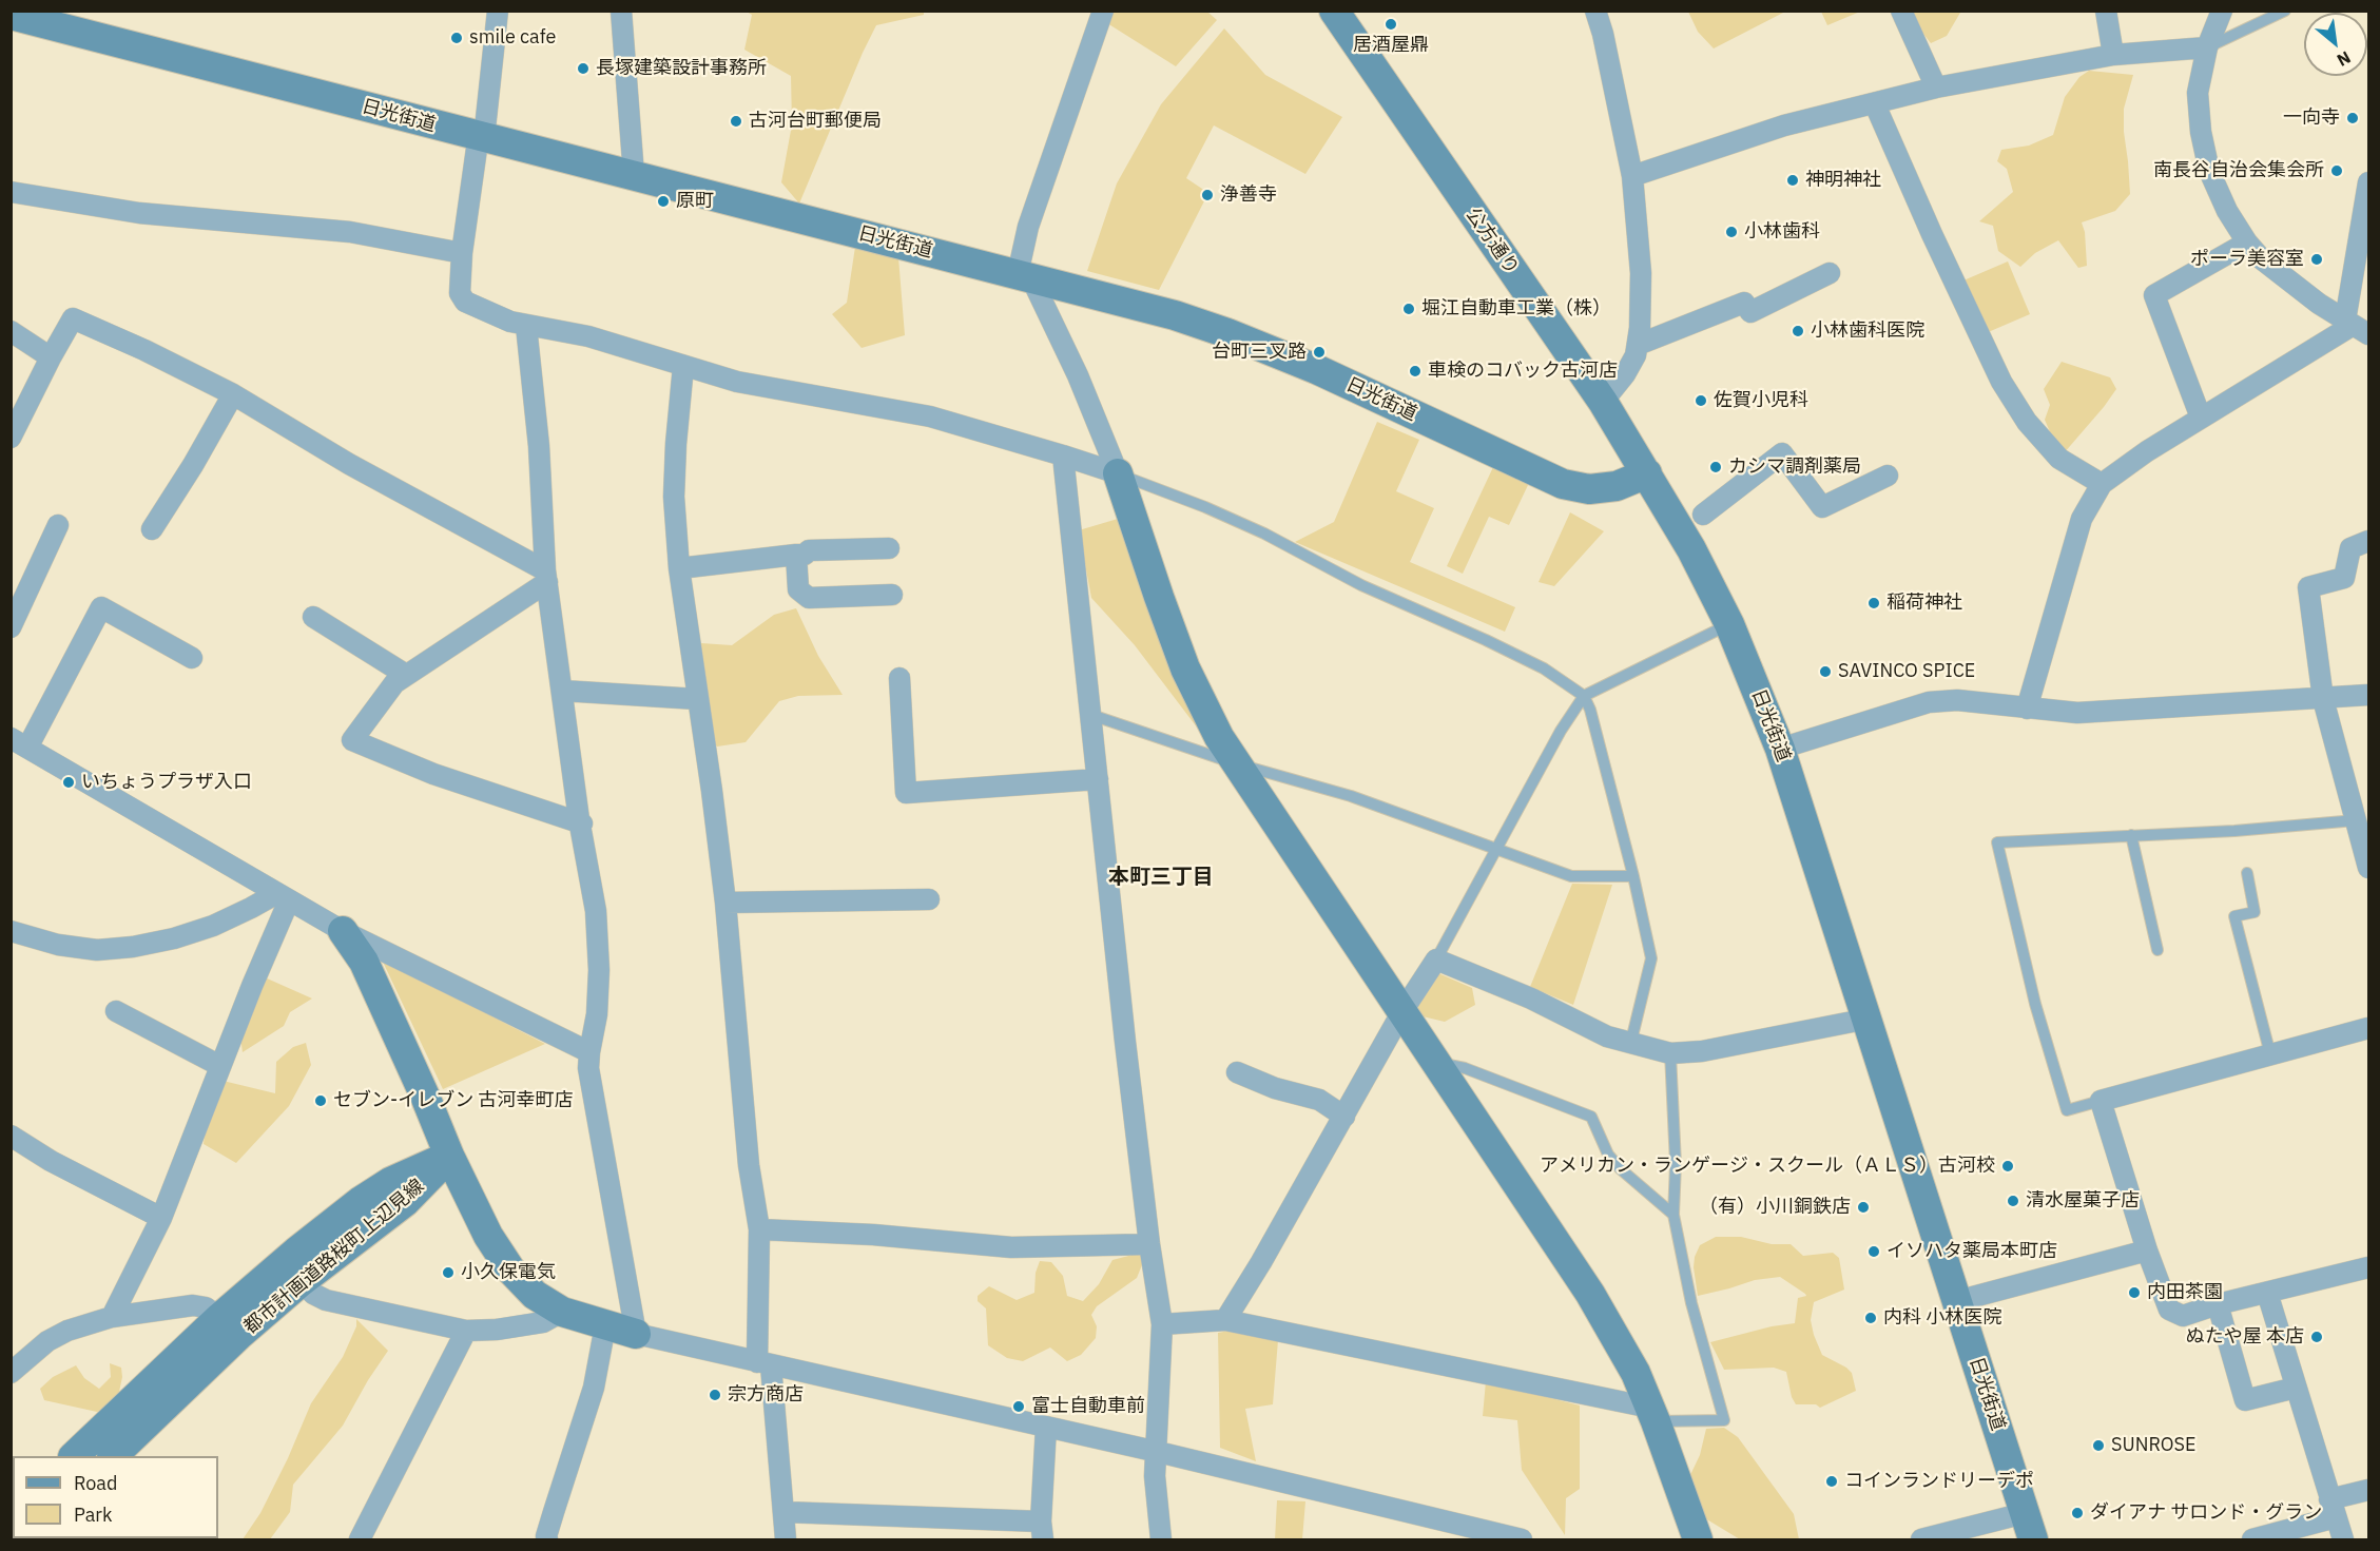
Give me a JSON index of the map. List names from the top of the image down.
{
  "streets": {
    "street": ["日光街道", "公方通り", "都市計画道路桜町上辺見線"]
  },
  "crossings": [
    ["日光街道", "公方通り"]
  ],
  "districts": ["本町三丁目"],
  "places": [
    "居酒屋鼎",
    "smile cafe",
    "長塚建築設計事務所",
    "一向寺",
    "古河台町郵便局",
    "南長谷自治会集会所",
    "神明神社",
    "浄善寺",
    "原町",
    "小林歯科",
    "ポーラ美容室",
    "堀江自動車工業（株）",
    "小林歯科医院",
    "台町三叉路",
    "車検のコバック古河店",
    "佐賀小児科",
    "カシマ調剤薬局",
    "稲荷神社",
    "SAVINCO SPICE",
    "いちょうプラザ入口",
    "セブン-イレブン 古河幸町店",
    "アメリカン・ランゲージ・スクール（ＡＬＳ）古河校",
    "清水屋菓子店",
    "（有）小川銅鉄店",
    "イソハタ薬局本町店",
    "小久保電気",
    "内田茶園",
    "内科 小林医院",
    "ぬたや屋 本店",
    "宗方商店",
    "富士自動車前",
    "SUNROSE",
    "コインランドリーデポ",
    "ダイアナ サロンド・グラン"
  ],
  "legend": ["Road", "Park"],
  "north": "bottom right"
}
